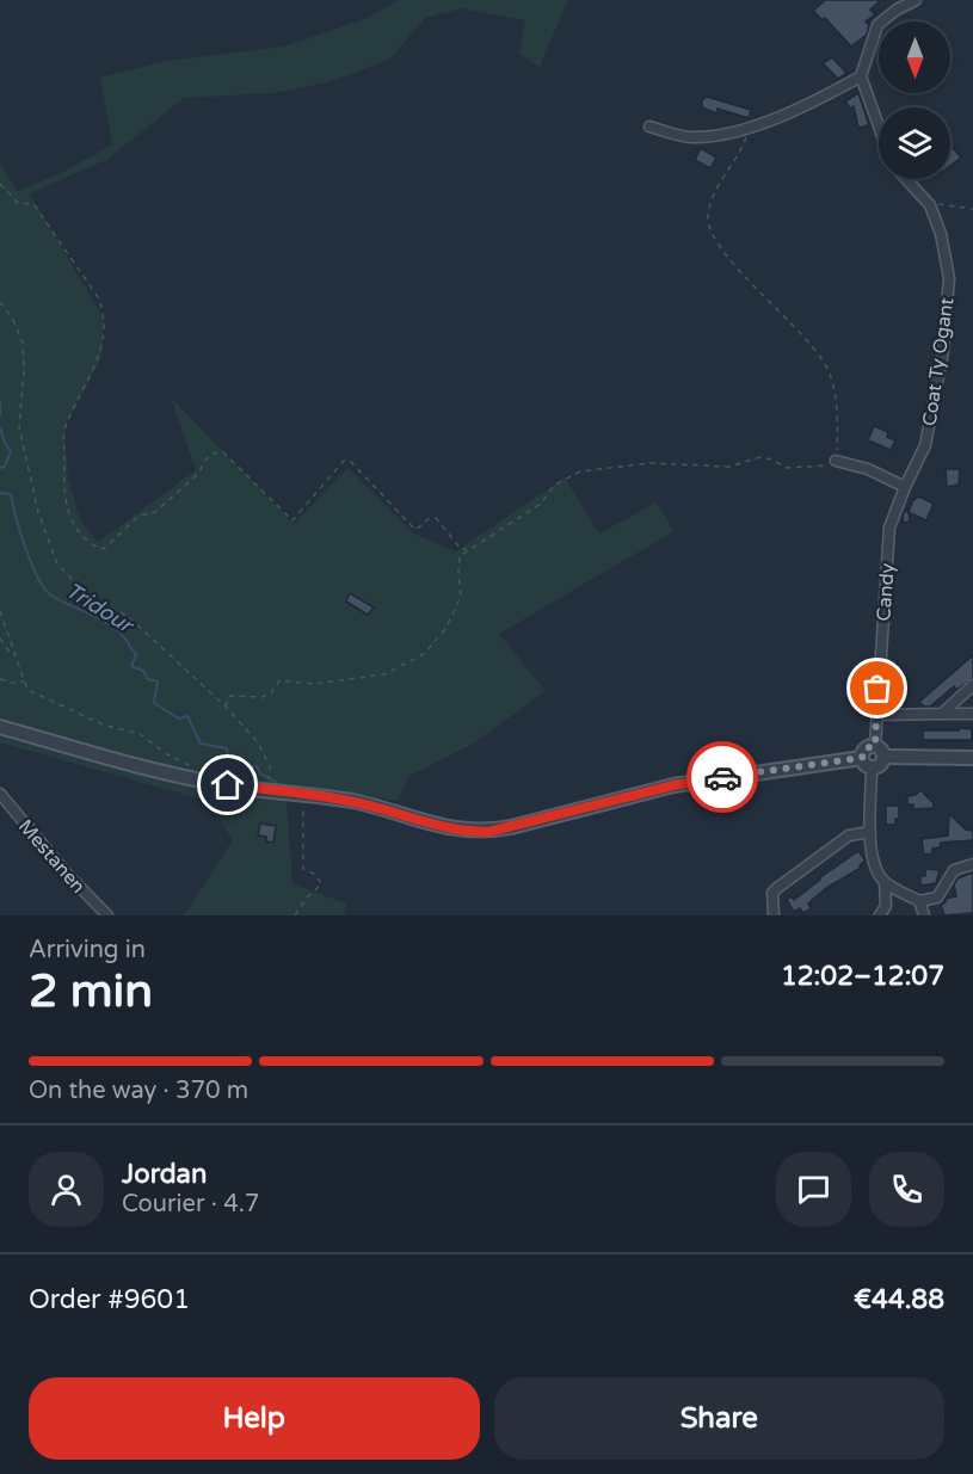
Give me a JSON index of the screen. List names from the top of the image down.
{
  "streets": {
    "street": ["Coat Ty Ogant", "Candy", "Mestanen"]
  },
  "crossings": [
    ["Coat Ty Ogant", "Candy"]
  ],
  "water": ["Tridour"],
  "north": "bottom",
  "page": {
    "heading": ["2 min", "Arriving in", "12:02–12:07"],
    "panel": [
      "Jordan",
      "Courier · 4.7",
      "Order #9601",
      "€44.88"
    ],
    "bar": "On the way · 370 m",
    "buttons": ["Help", "Share"]
  }
}
